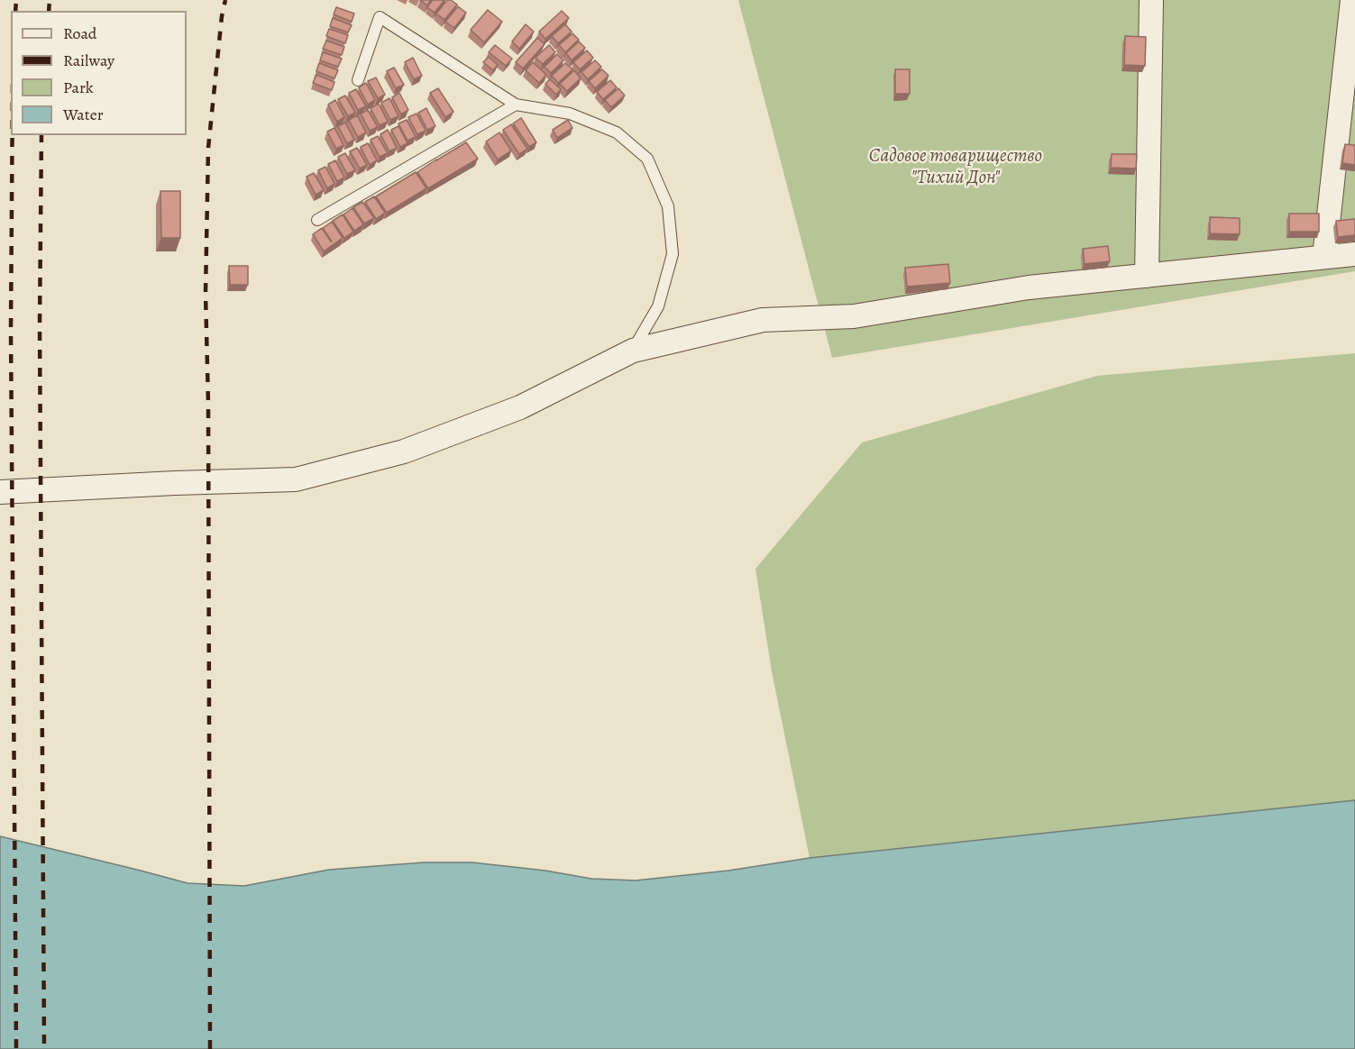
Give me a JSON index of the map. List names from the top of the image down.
{
  "parks": ["Садовое товарищество \"Тихий Дон\""],
  "legend": [
    "Road",
    "Railway",
    "Park",
    "Water"
  ]
}
